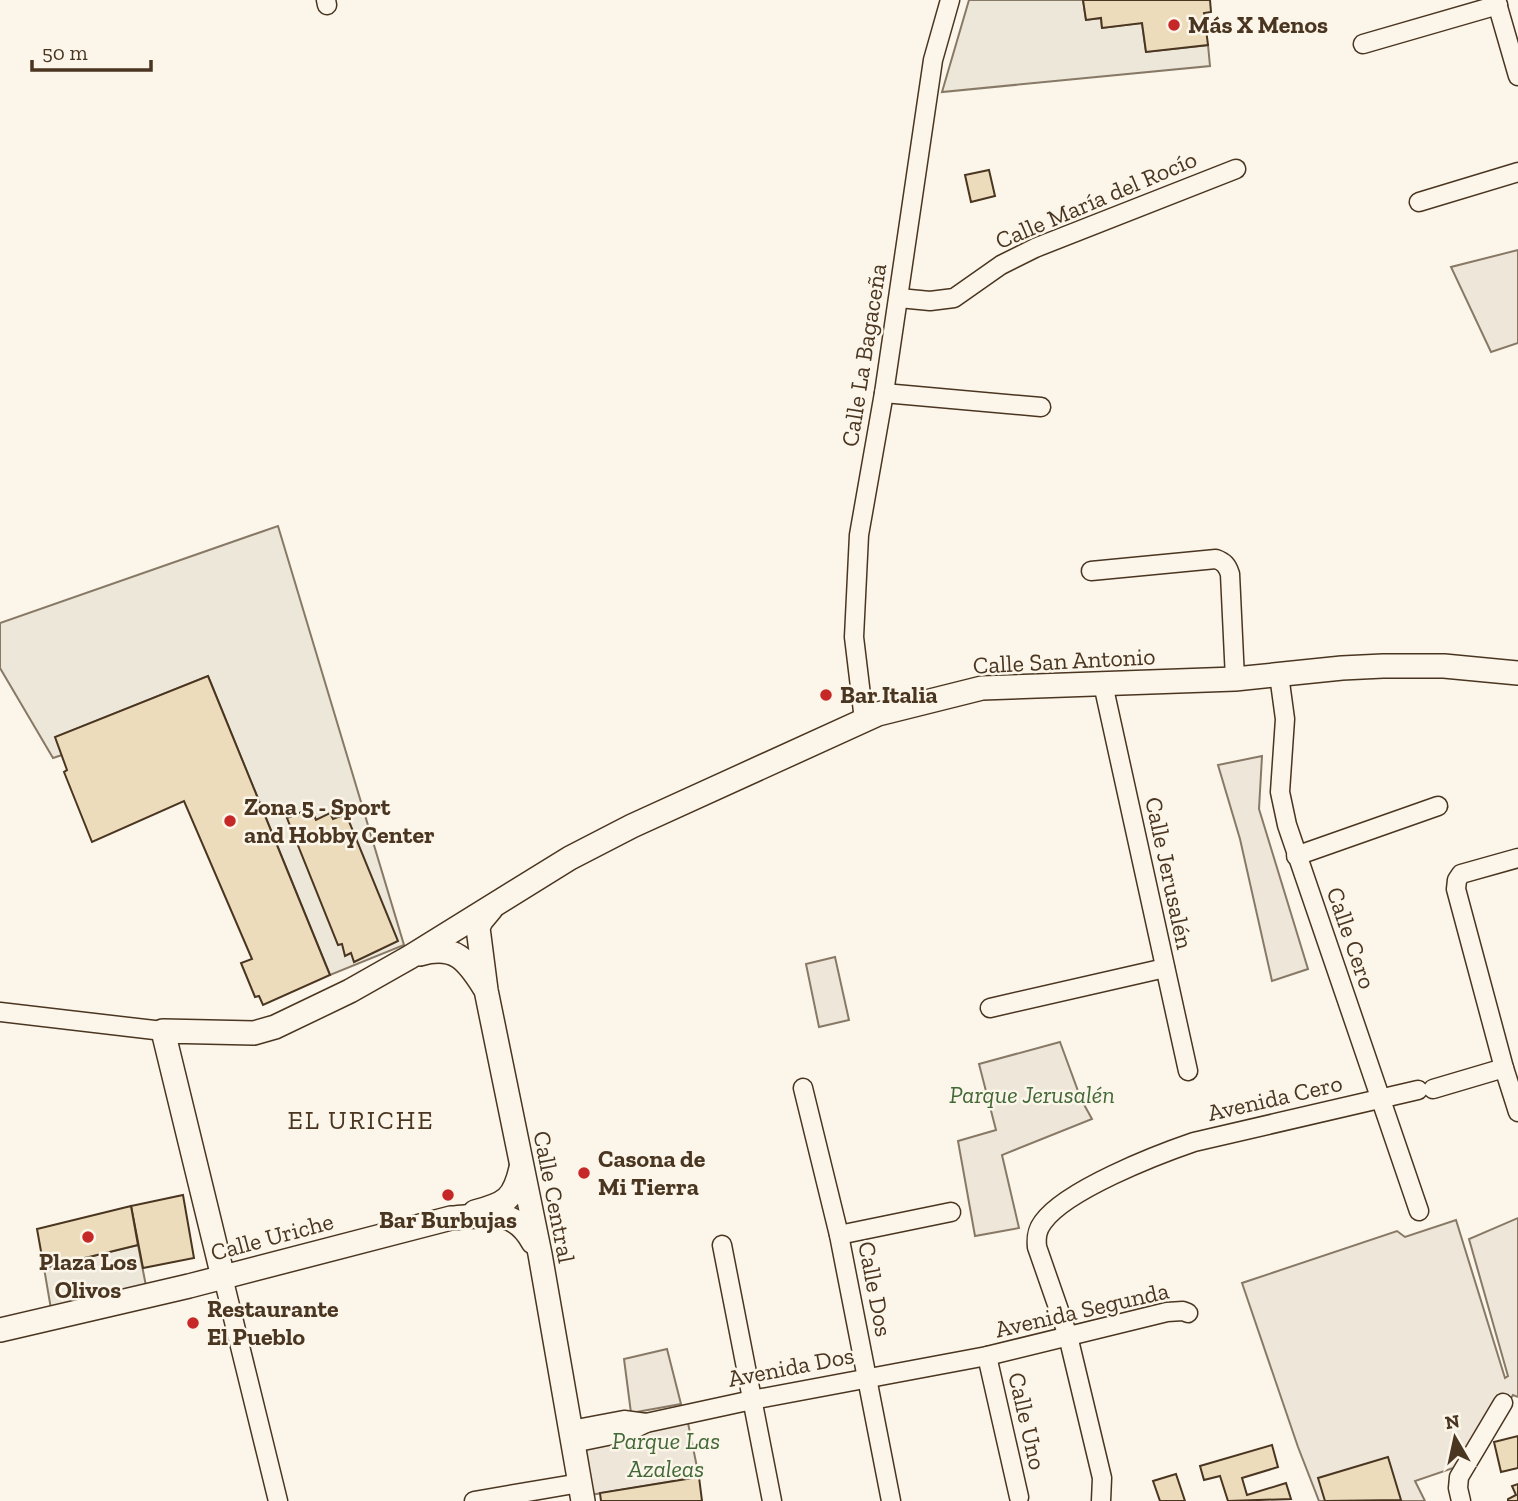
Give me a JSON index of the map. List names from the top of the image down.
{
  "streets": {
    "main road": ["Calle San Antonio", "Calle Central", "Calle Uriche"],
    "street": [
      "Calle María del Rocío",
      "Calle La Bagaceña",
      "Calle Jerusalén",
      "Calle Cero",
      "Avenida Cero",
      "Calle Dos",
      "Avenida Segunda",
      "Avenida Dos",
      "Calle Uno"
    ]
  },
  "crossings": [
    ["Calle María del Rocío", "Calle La Bagaceña"],
    ["Calle La Bagaceña", "Calle San Antonio"],
    ["Calle San Antonio", "Calle Jerusalén"],
    ["Calle San Antonio", "Calle Cero"],
    ["Calle San Antonio", "Calle Central"],
    ["Calle Cero", "Avenida Cero"],
    ["Avenida Cero", "Avenida Segunda"],
    ["Calle Central", "Calle Uriche"],
    ["Calle Central", "Avenida Dos"],
    ["Calle Dos", "Avenida Dos"],
    ["Avenida Segunda", "Avenida Dos"],
    ["Avenida Segunda", "Calle Uno"],
    ["Avenida Dos", "Calle Uno"]
  ],
  "districts": ["EL URICHE"],
  "parks": ["Parque Jerusalén", "Parque Las Azaleas"],
  "places": [
    "Más X Menos",
    "Bar Italia",
    "Zona 5 - Sport and Hobby Center",
    "Casona de Mi Tierra",
    "Bar Burbujas",
    "Plaza Los Olivos",
    "Restaurante El Pueblo"
  ],
  "scale_bar": "50 m",
  "north": "top"
}
